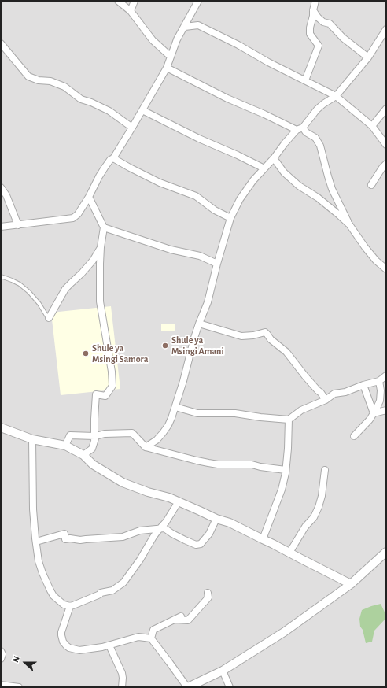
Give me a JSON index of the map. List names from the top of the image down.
{
  "places": ["Shule ya Msingi Amani", "Shule ya Msingi Samora"],
  "north": "left"
}
